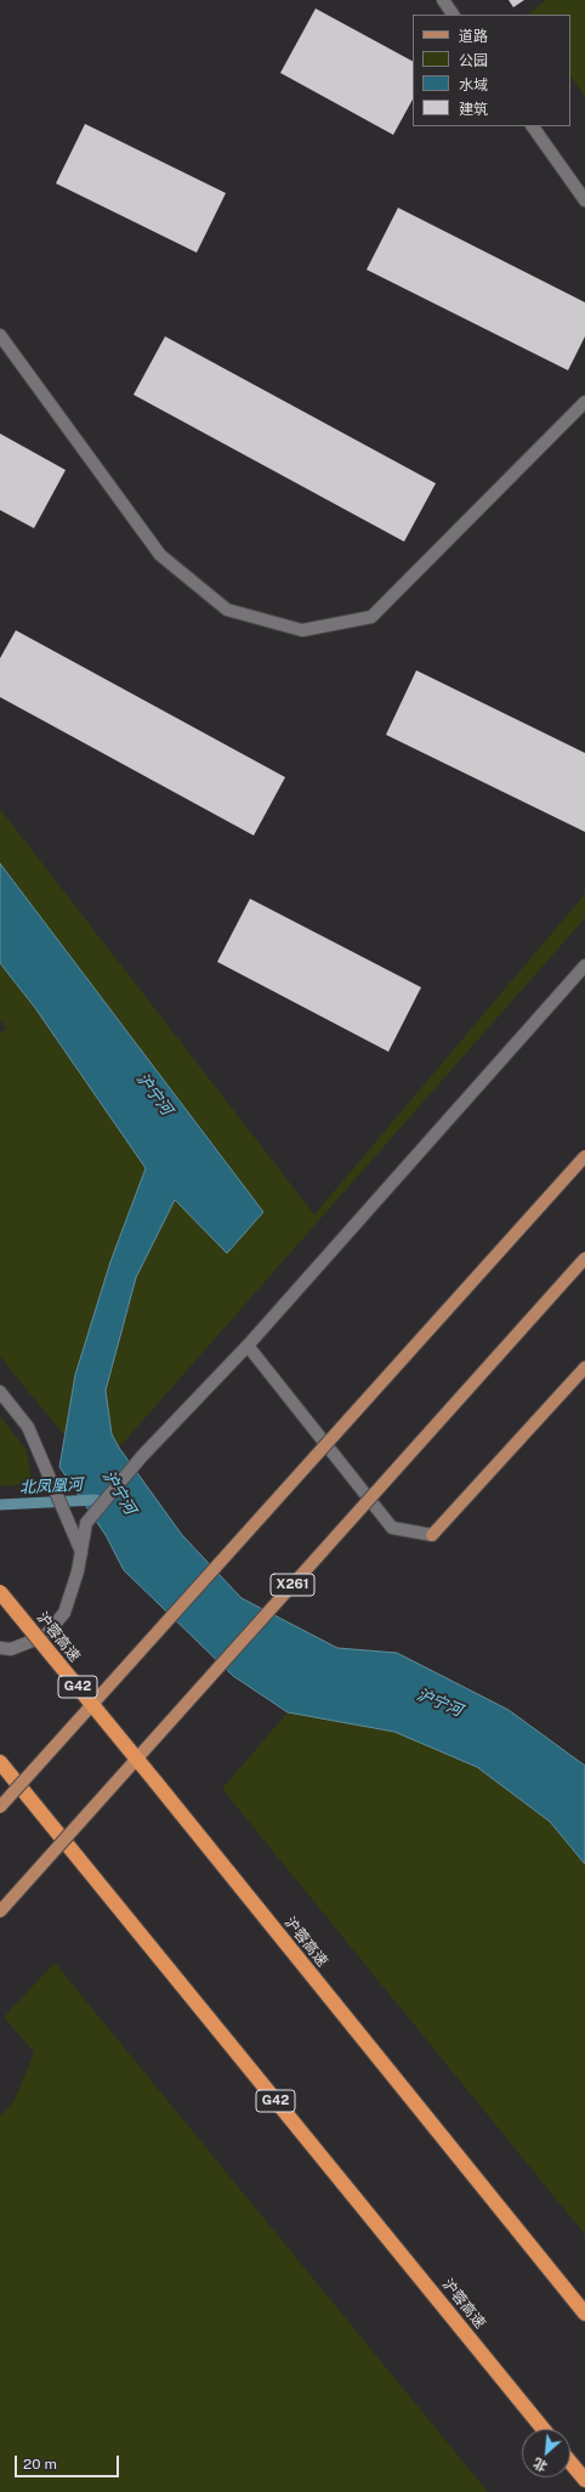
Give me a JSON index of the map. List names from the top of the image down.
{
  "streets": {
    "highway": ["沪蓉高速", "G42"],
    "main road": ["X261"]
  },
  "water": ["沪宁河", "北凤凰河"],
  "legend": [
    "道路",
    "公园",
    "水域",
    "建筑"
  ],
  "scale_bar": "20 m",
  "north": "bottom left"
}
